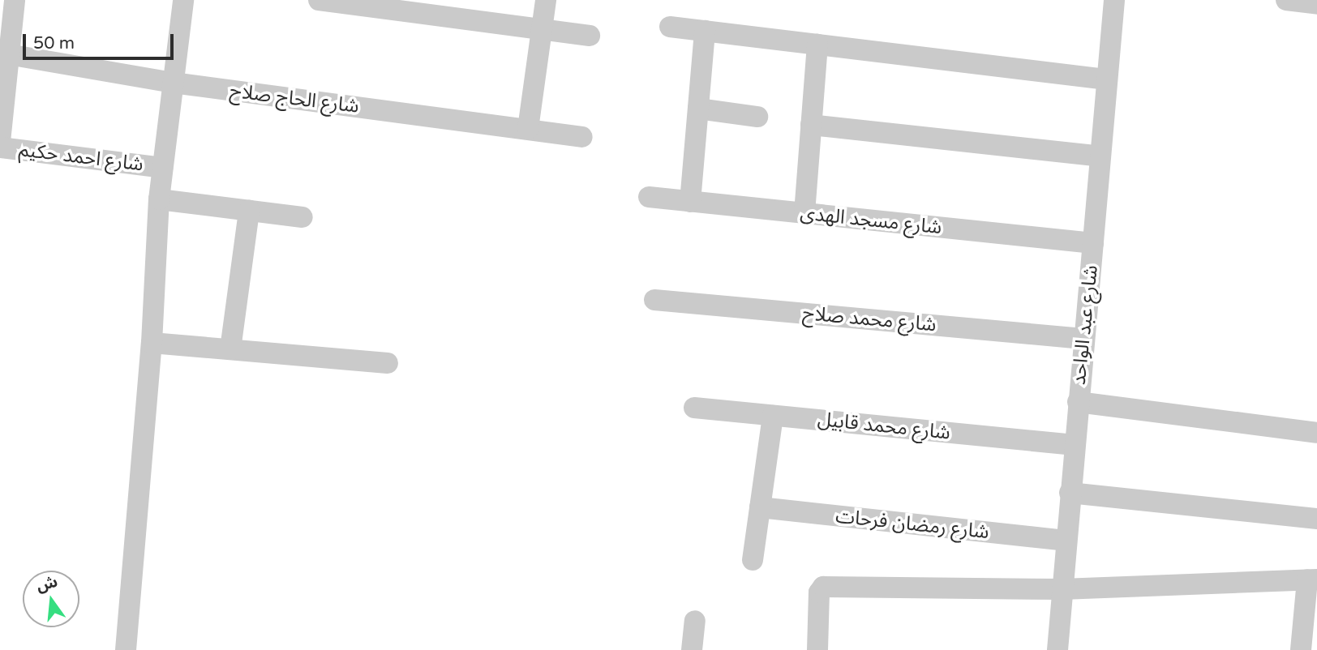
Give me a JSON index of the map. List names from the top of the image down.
{
  "streets": {
    "street": [
      "شارع الحاج صلاح",
      "شارع احمد حكيم",
      "شارع مسجد الهدى",
      "شارع محمد صلاح",
      "شارع عبد الواحد",
      "شارع محمد قابيل",
      "شارع رمضان فرحات"
    ]
  },
  "crossings": [
    ["شارع مسجد الهدى", "شارع عبد الواحد"],
    ["شارع محمد صلاح", "شارع عبد الواحد"],
    ["شارع عبد الواحد", "شارع محمد قابيل"],
    ["شارع عبد الواحد", "شارع رمضان فرحات"]
  ],
  "scale_bar": "50 m",
  "north": "top"
}
